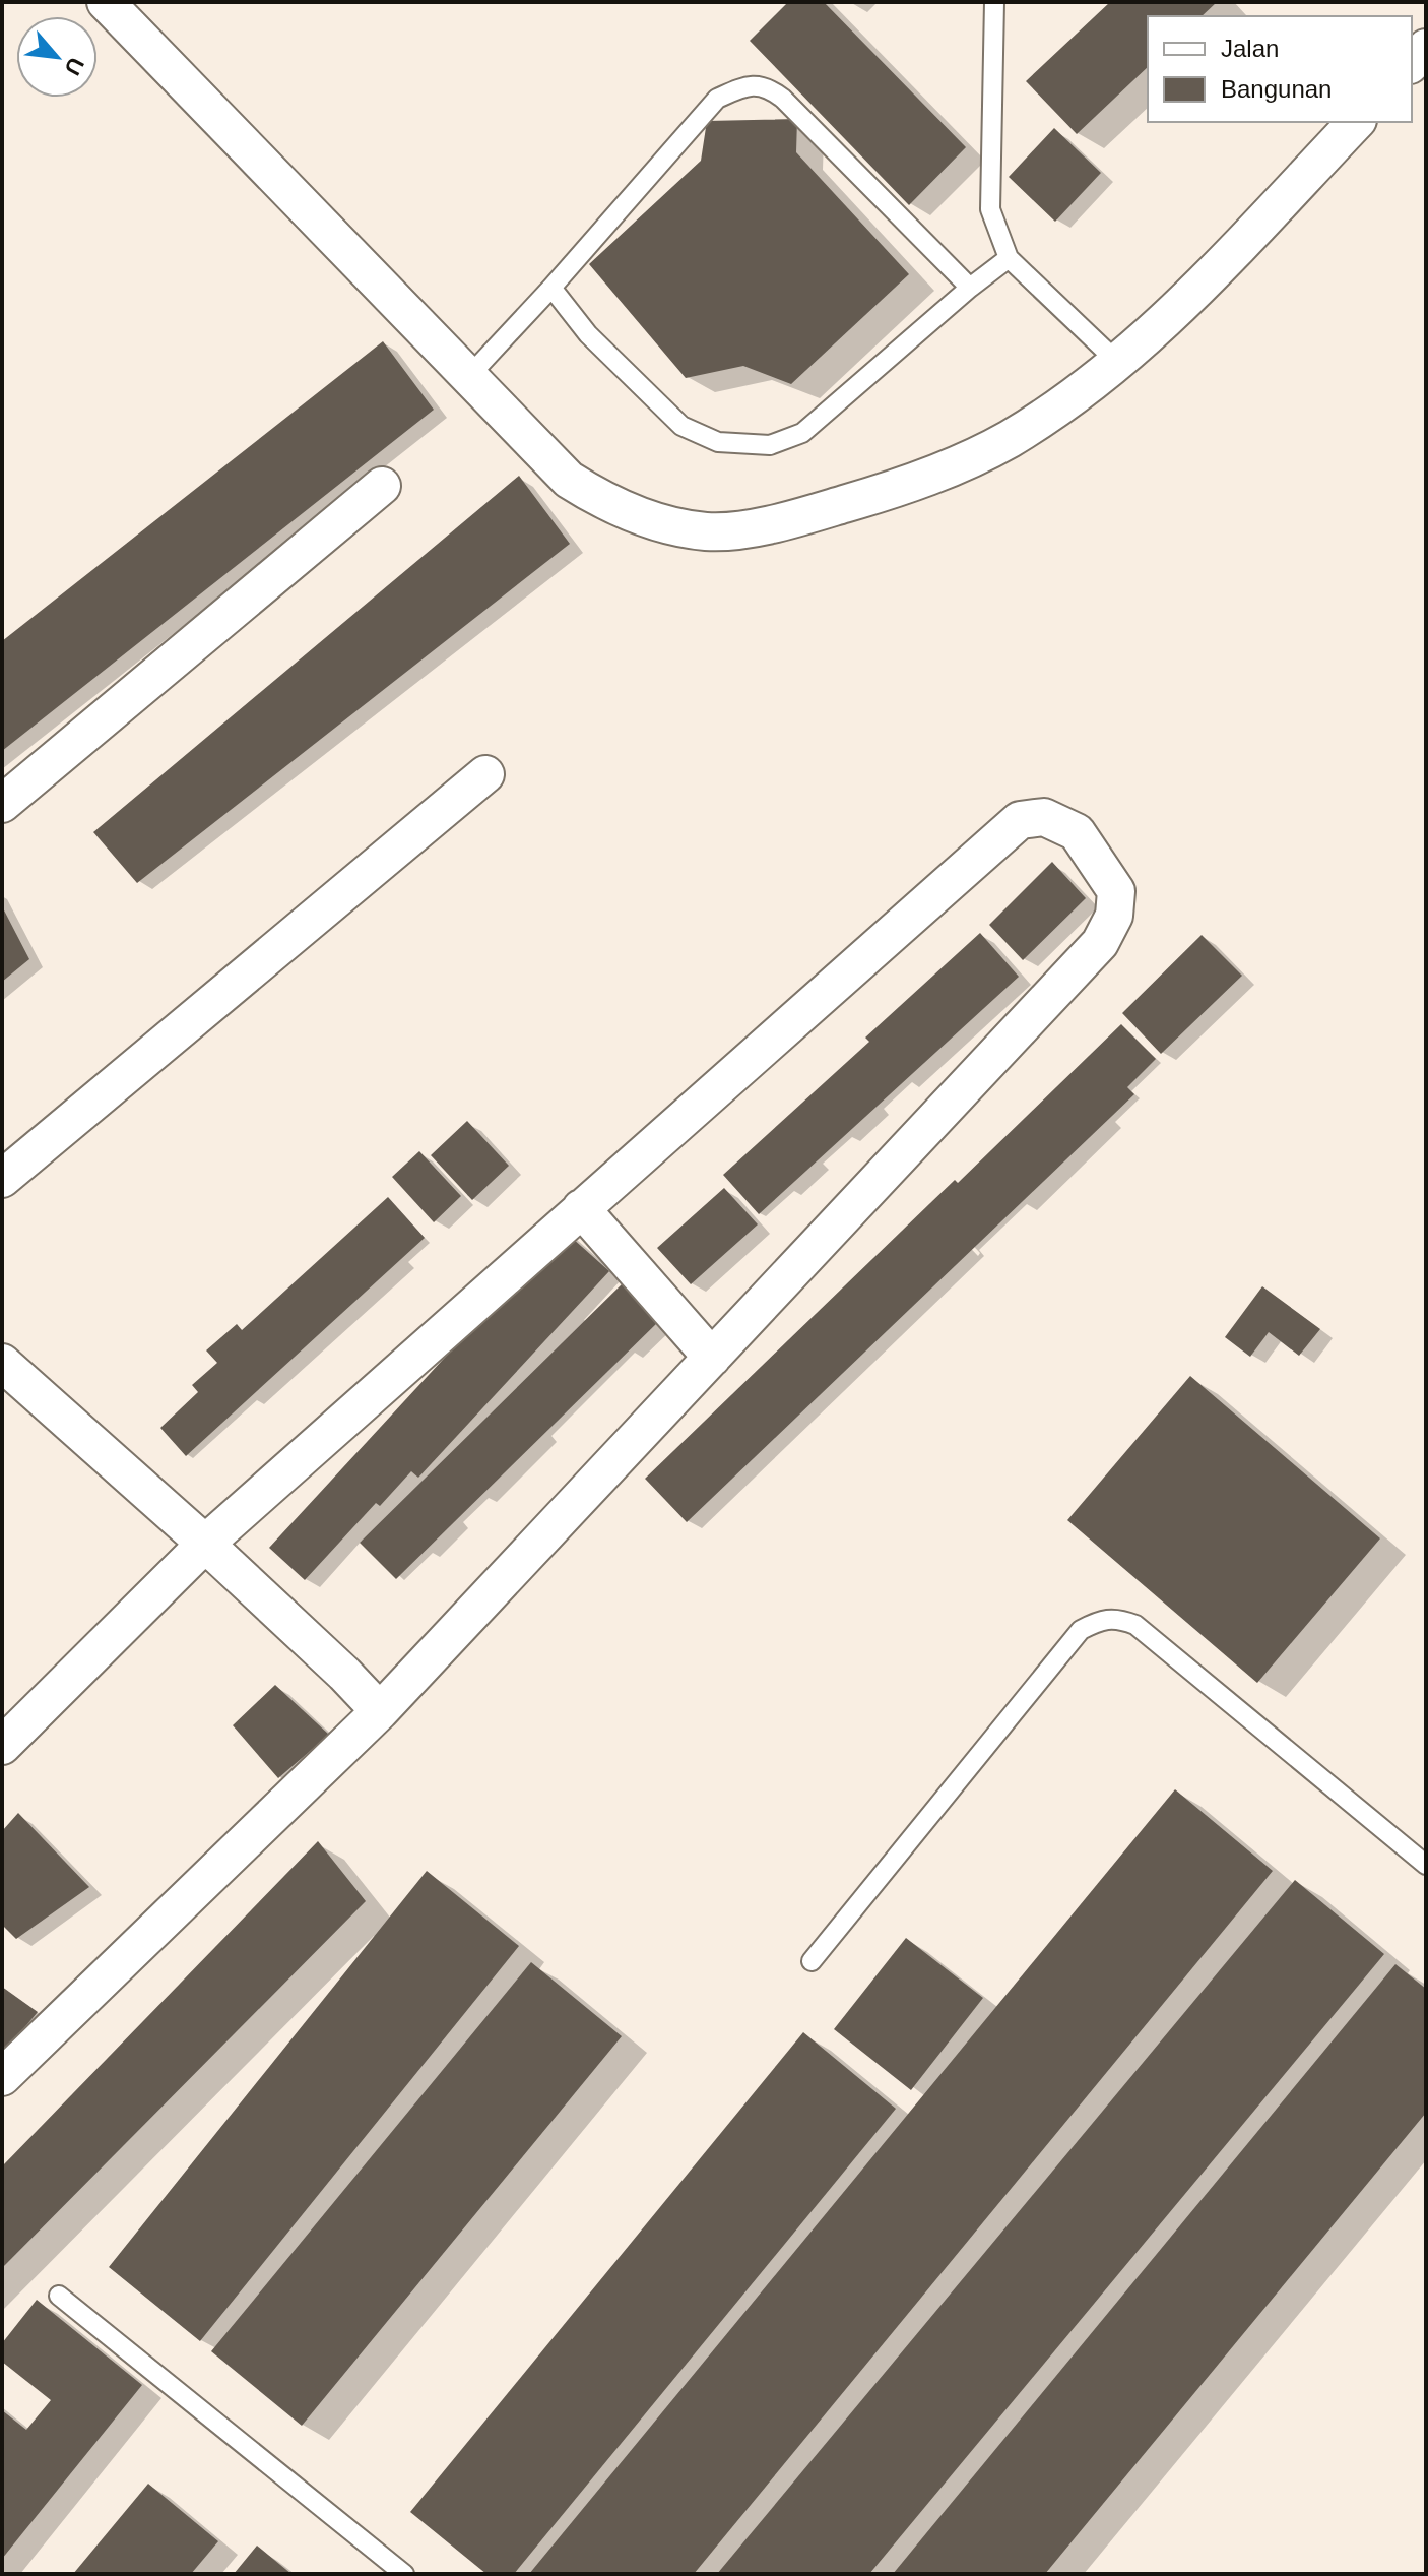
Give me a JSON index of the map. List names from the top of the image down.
{
  "legend": ["Jalan", "Bangunan"],
  "north": "bottom right"
}
